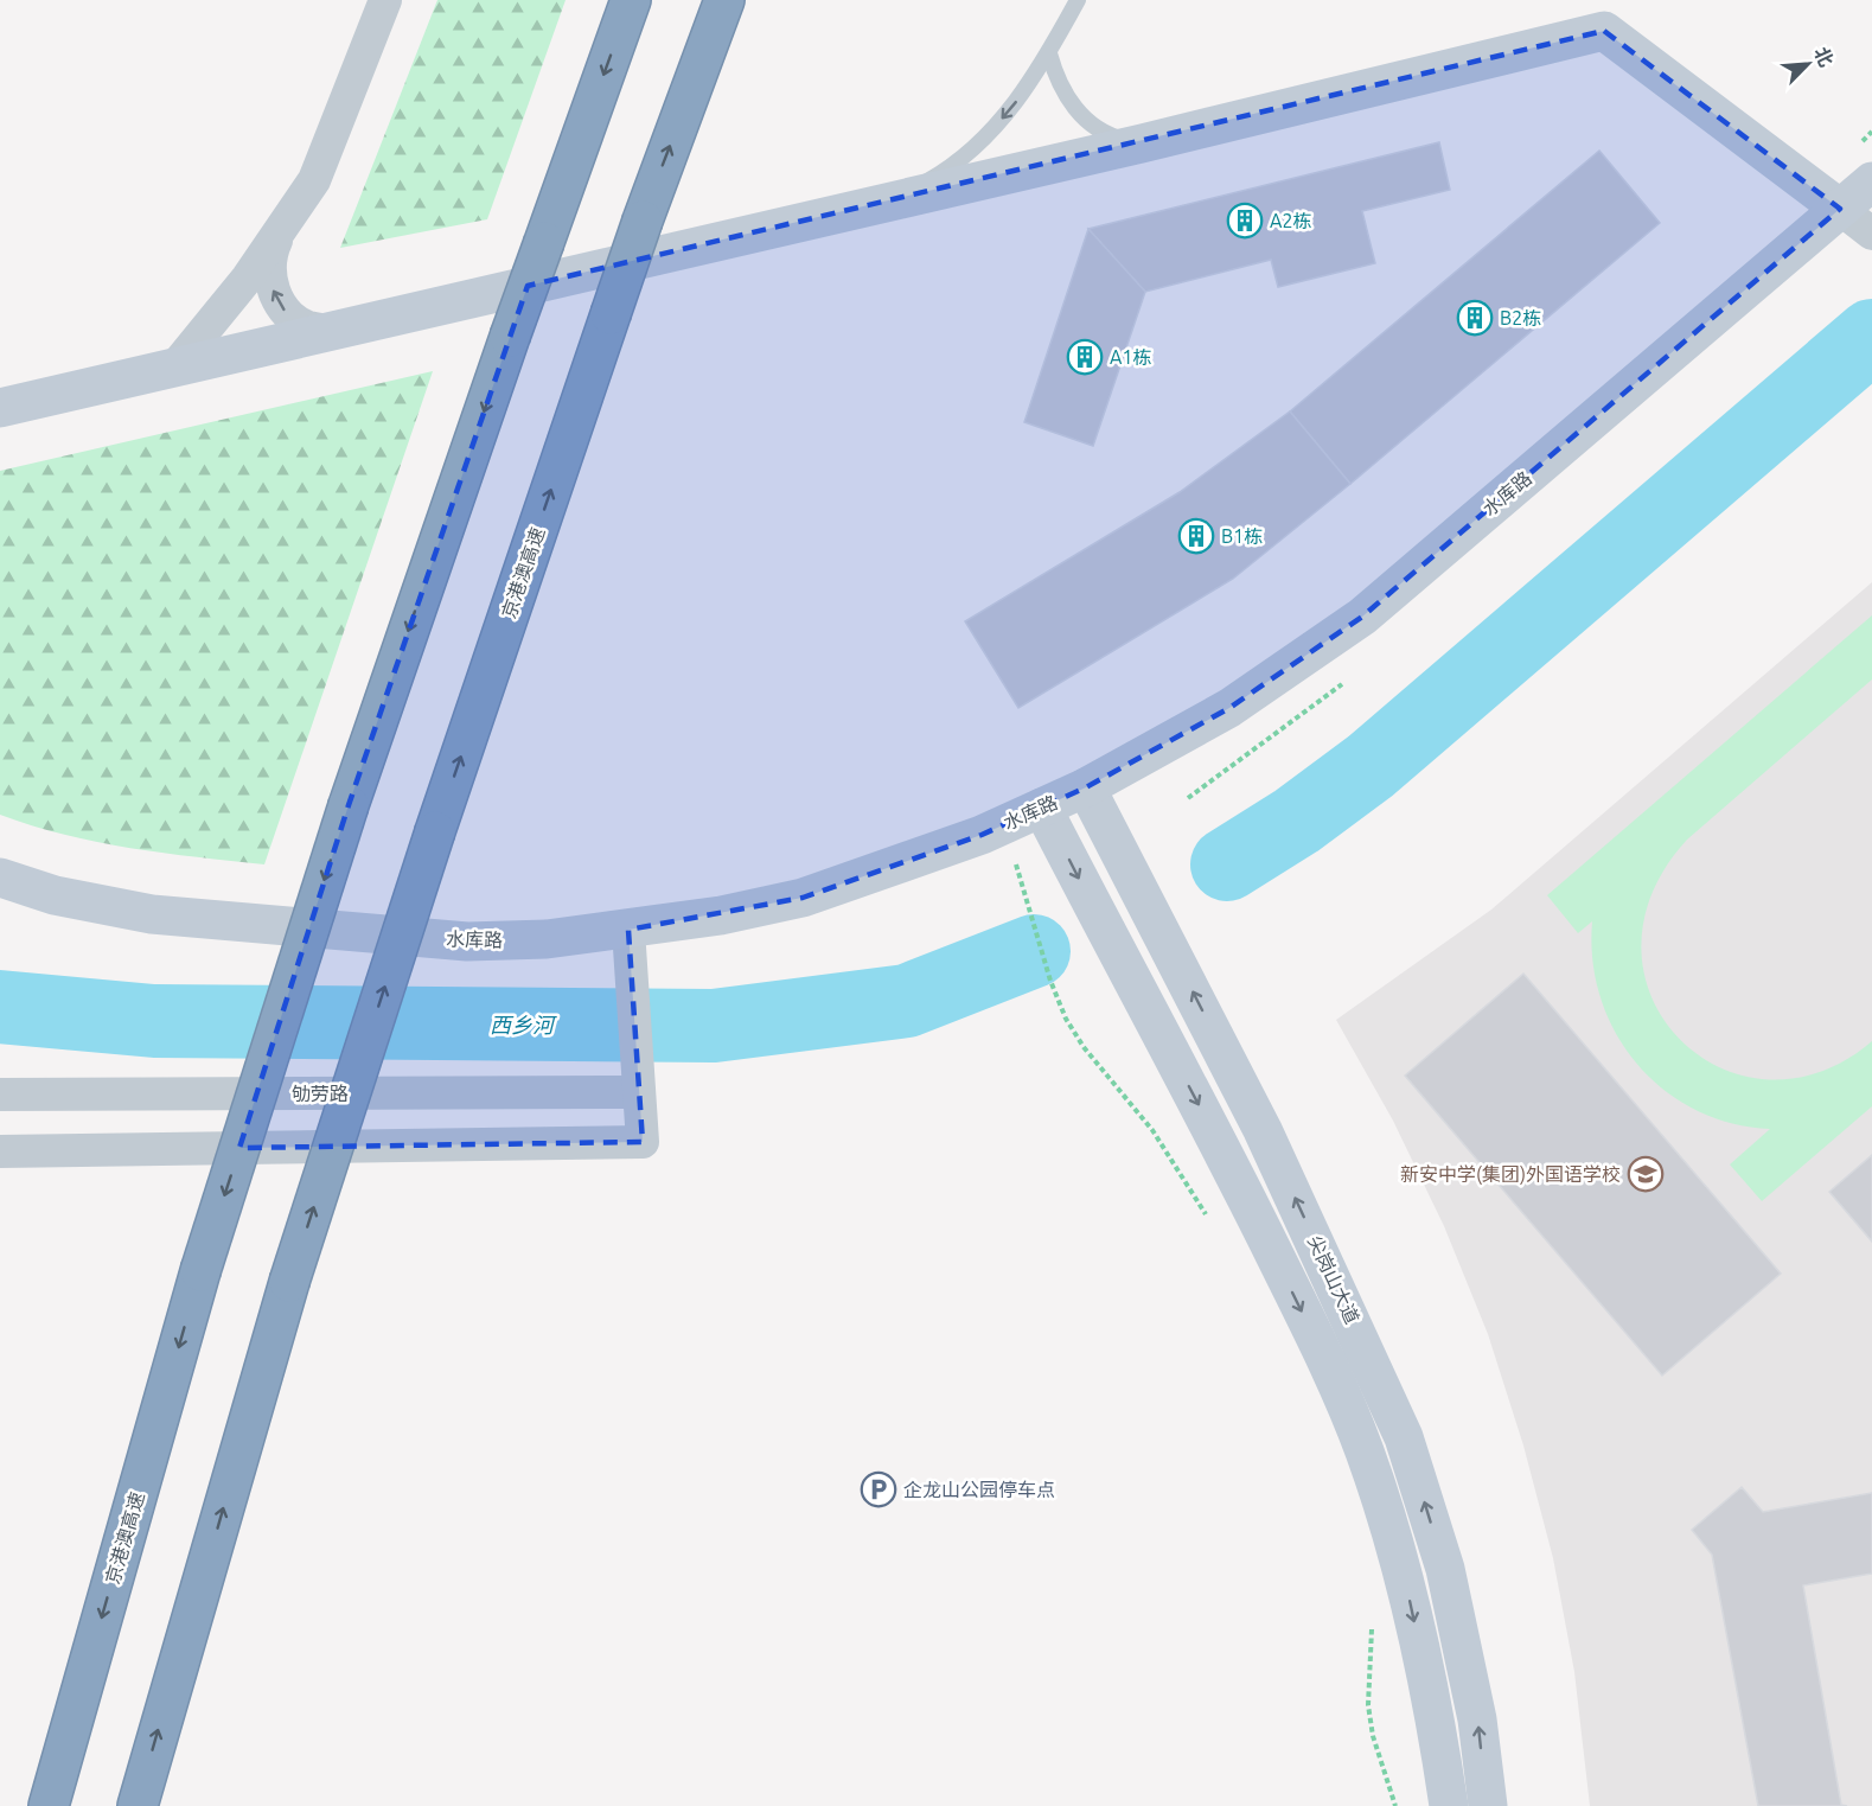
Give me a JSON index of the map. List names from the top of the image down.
{
  "streets": {
    "highway": ["京港澳高速"],
    "main road": ["水库路", "尖岗山大道"],
    "street": ["劬劳路"]
  },
  "crossings": [
    ["水库路", "尖岗山大道"]
  ],
  "water": ["西乡河"],
  "places": {
    "building": [
      "A2栋",
      "B2栋",
      "A1栋",
      "B1栋"
    ],
    "school or university": ["新安中学(集团)外国语学校"],
    "parking": ["企龙山公园停车点"]
  },
  "north": "top right"
}
